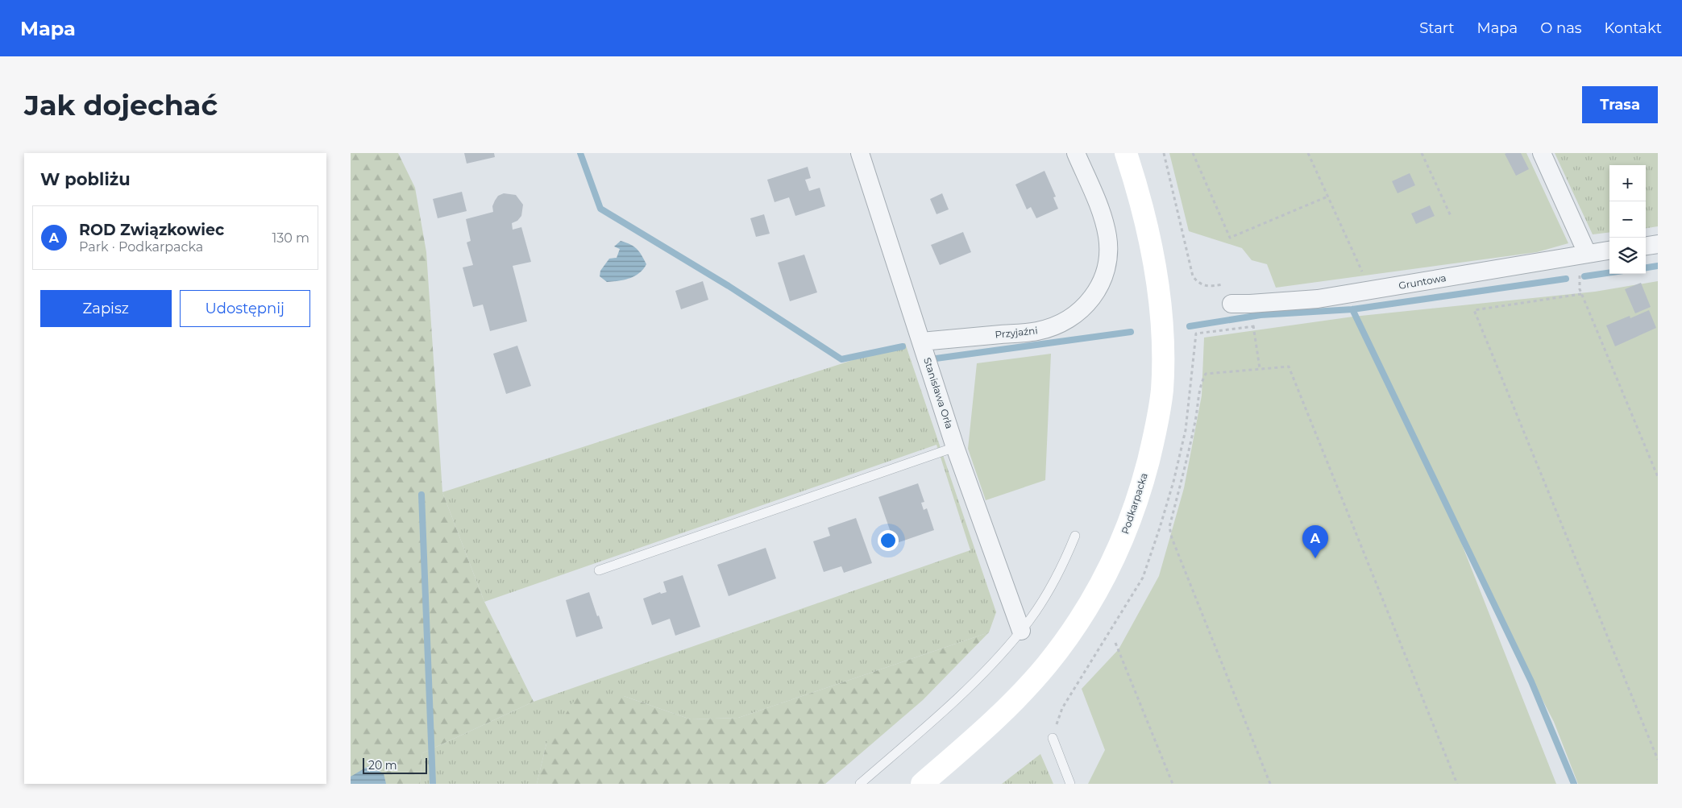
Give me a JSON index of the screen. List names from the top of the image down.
{
  "streets": {
    "main road": ["Podkarpacka"],
    "street": ["Gruntowa", "Przyjaźni", "Stanisława Orła"]
  },
  "crossings": [
    ["Przyjaźni", "Stanisława Orła"]
  ],
  "scale_bar": "20 m",
  "page": {
    "header": "Mapa",
    "nav": [
      "Start",
      "Mapa",
      "O nas",
      "Kontakt"
    ],
    "buttons": [
      "Trasa",
      ["Zapisz", "Udostępnij"]
    ],
    "title": "Jak dojechać",
    "heading": "W pobliżu",
    "map_buttons": ["+", "−"],
    "list": [
      {
        "mark": "A",
        "name": "ROD Związkowiec",
        "note": "Park · Podkarpacka",
        "value": "130 m"
      }
    ],
    "pins": "A",
    "scale": "20 m"
  }
}
